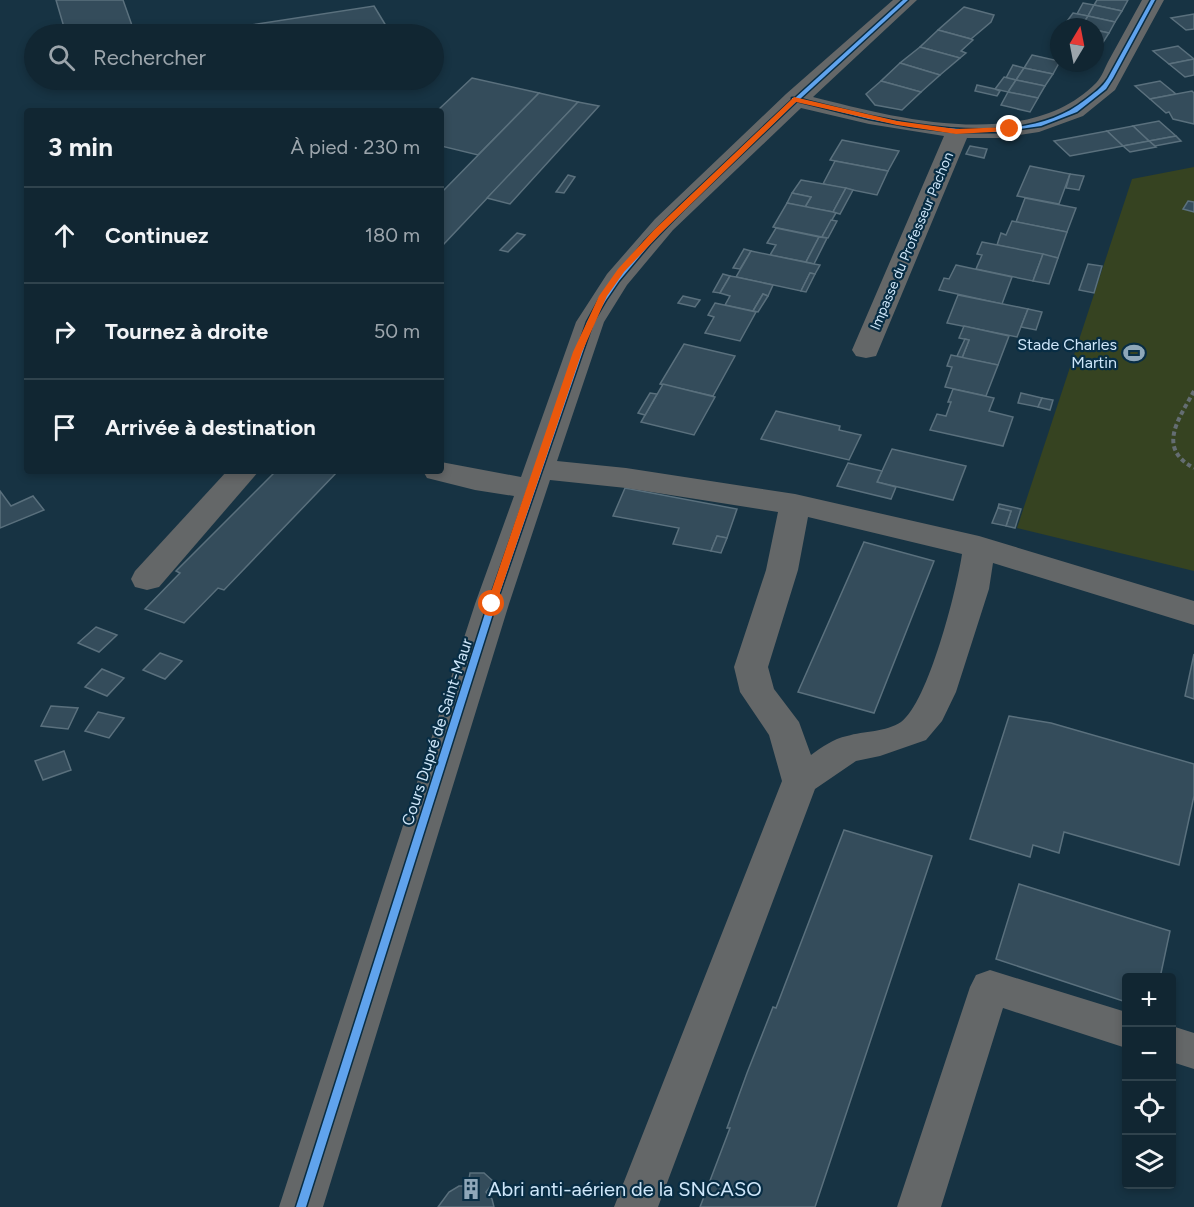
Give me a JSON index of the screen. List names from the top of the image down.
{
  "streets": {
    "street": ["Impasse du Professeur Pachon", "Cours Dupré de Saint-Maur"]
  },
  "places": {
    "sports": ["Stade Charles Martin"],
    "building": ["Abri anti-aérien de la SNCASO"]
  },
  "north": "top",
  "page": {
    "search": "Rechercher",
    "heading": ["3 min", "À pied · 230 m"],
    "list": [
      ["Continuez", "180 m"],
      ["Tournez à droite", "50 m"],
      "Arrivée à destination"
    ],
    "map_buttons": ["+", "−"]
  }
}
